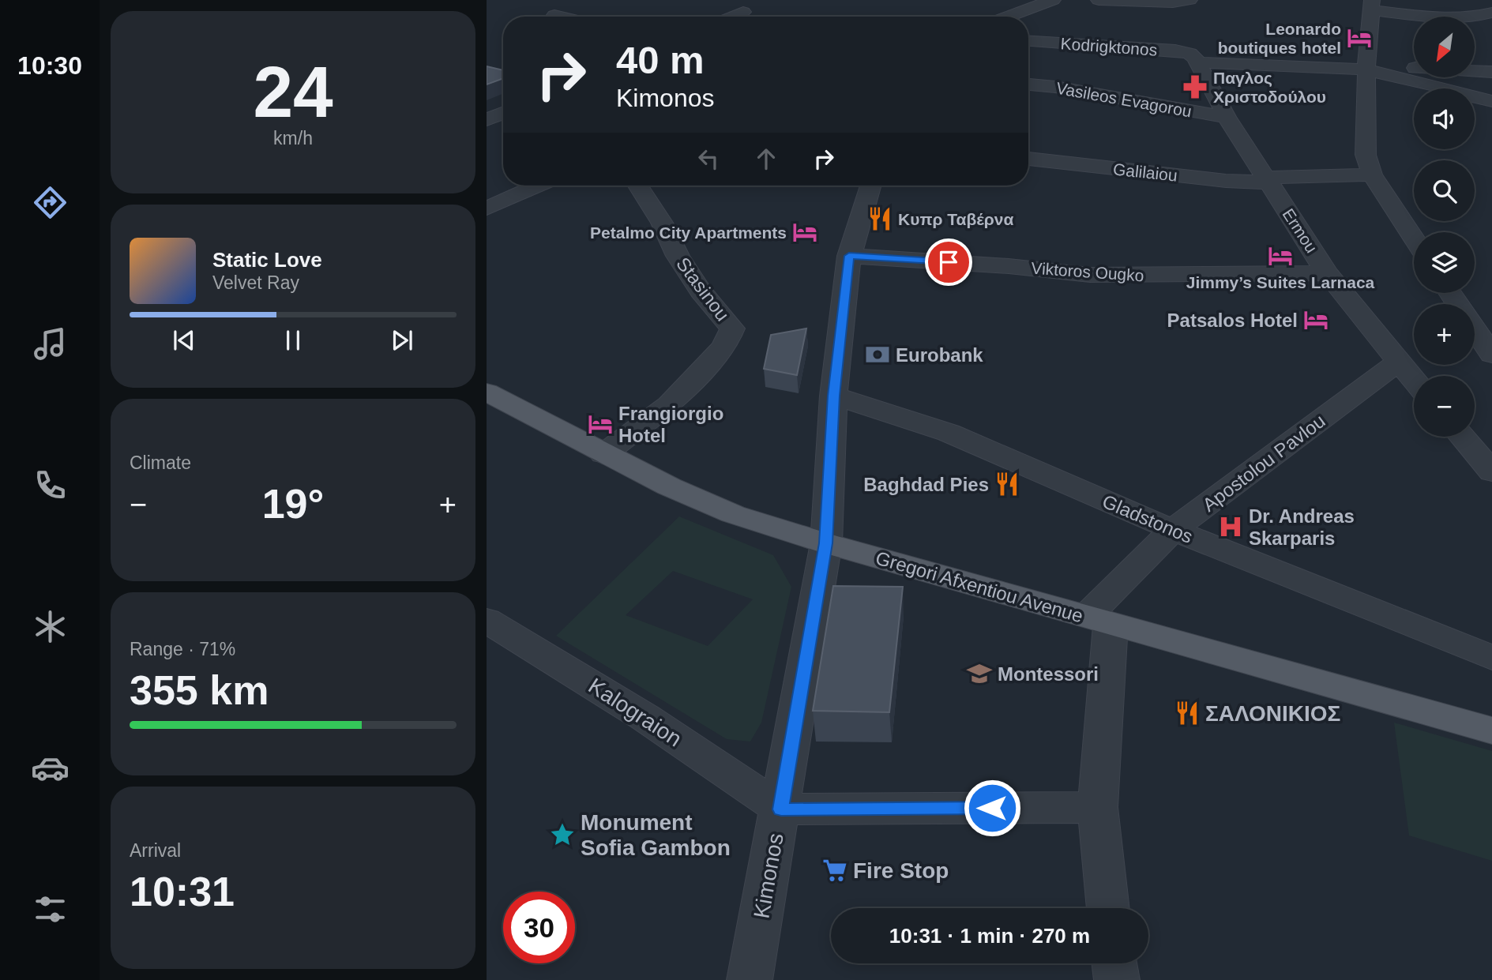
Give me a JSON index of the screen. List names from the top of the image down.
{
  "streets": {
    "main road": ["Gregori Afxentiou Avenue"],
    "street": [
      "Kodrigktonos",
      "Vasileos Evagorou",
      "Galilaiou",
      "Ermou",
      "Viktoros Ougko",
      "Stasinou",
      "Apostolou Pavlou",
      "Gladstonos",
      "Kalograion",
      "Kimonos"
    ]
  },
  "crossings": [
    ["Kodrigktonos", "Ermou"],
    ["Vasileos Evagorou", "Ermou"],
    ["Galilaiou", "Ermou"],
    ["Ermou", "Viktoros Ougko"],
    ["Ermou", "Apostolou Pavlou"],
    ["Viktoros Ougko", "Kimonos"],
    ["Stasinou", "Gregori Afxentiou Avenue"],
    ["Apostolou Pavlou", "Gladstonos"],
    ["Apostolou Pavlou", "Gregori Afxentiou Avenue"],
    ["Gladstonos", "Kimonos"],
    ["Gregori Afxentiou Avenue", "Kimonos"],
    ["Kalograion", "Kimonos"]
  ],
  "places": {
    "hotel": [
      "Leonardo boutiques hotel",
      "Petalmo City Apartments",
      "Jimmy’s Suites Larnaca",
      "Patsalos Hotel",
      "Frangiorgio Hotel"
    ],
    "pharmacy": ["Παγλος Χριστοδούλου"],
    "restaurant": ["Κυπρ Ταβέρνα", "Baghdad Pies", "ΣΑΛΟΝΙΚΙΟΣ"],
    "bank": ["Eurobank"],
    "hospital": ["Dr. Andreas Skarparis"],
    "school or university": ["Montessori"],
    "place": ["Monument Sofia Gambon"],
    "supermarket": ["Fire Stop"]
  },
  "north": "bottom left",
  "page": {
    "tabs": "10:30",
    "tile": [
      ["24", "km/h"],
      "Climate",
      ["Range · 71%", "355 km"],
      ["Arrival", "10:31"]
    ],
    "map_buttons": ["+", "−"],
    "turn": ["40 m", "Kimonos"],
    "song": ["Static Love", "Velvet Ray"],
    "heat": ["−", "19°", "+"],
    "limit": "30",
    "trip": "10:31 · 1 min · 270 m"
  }
}
